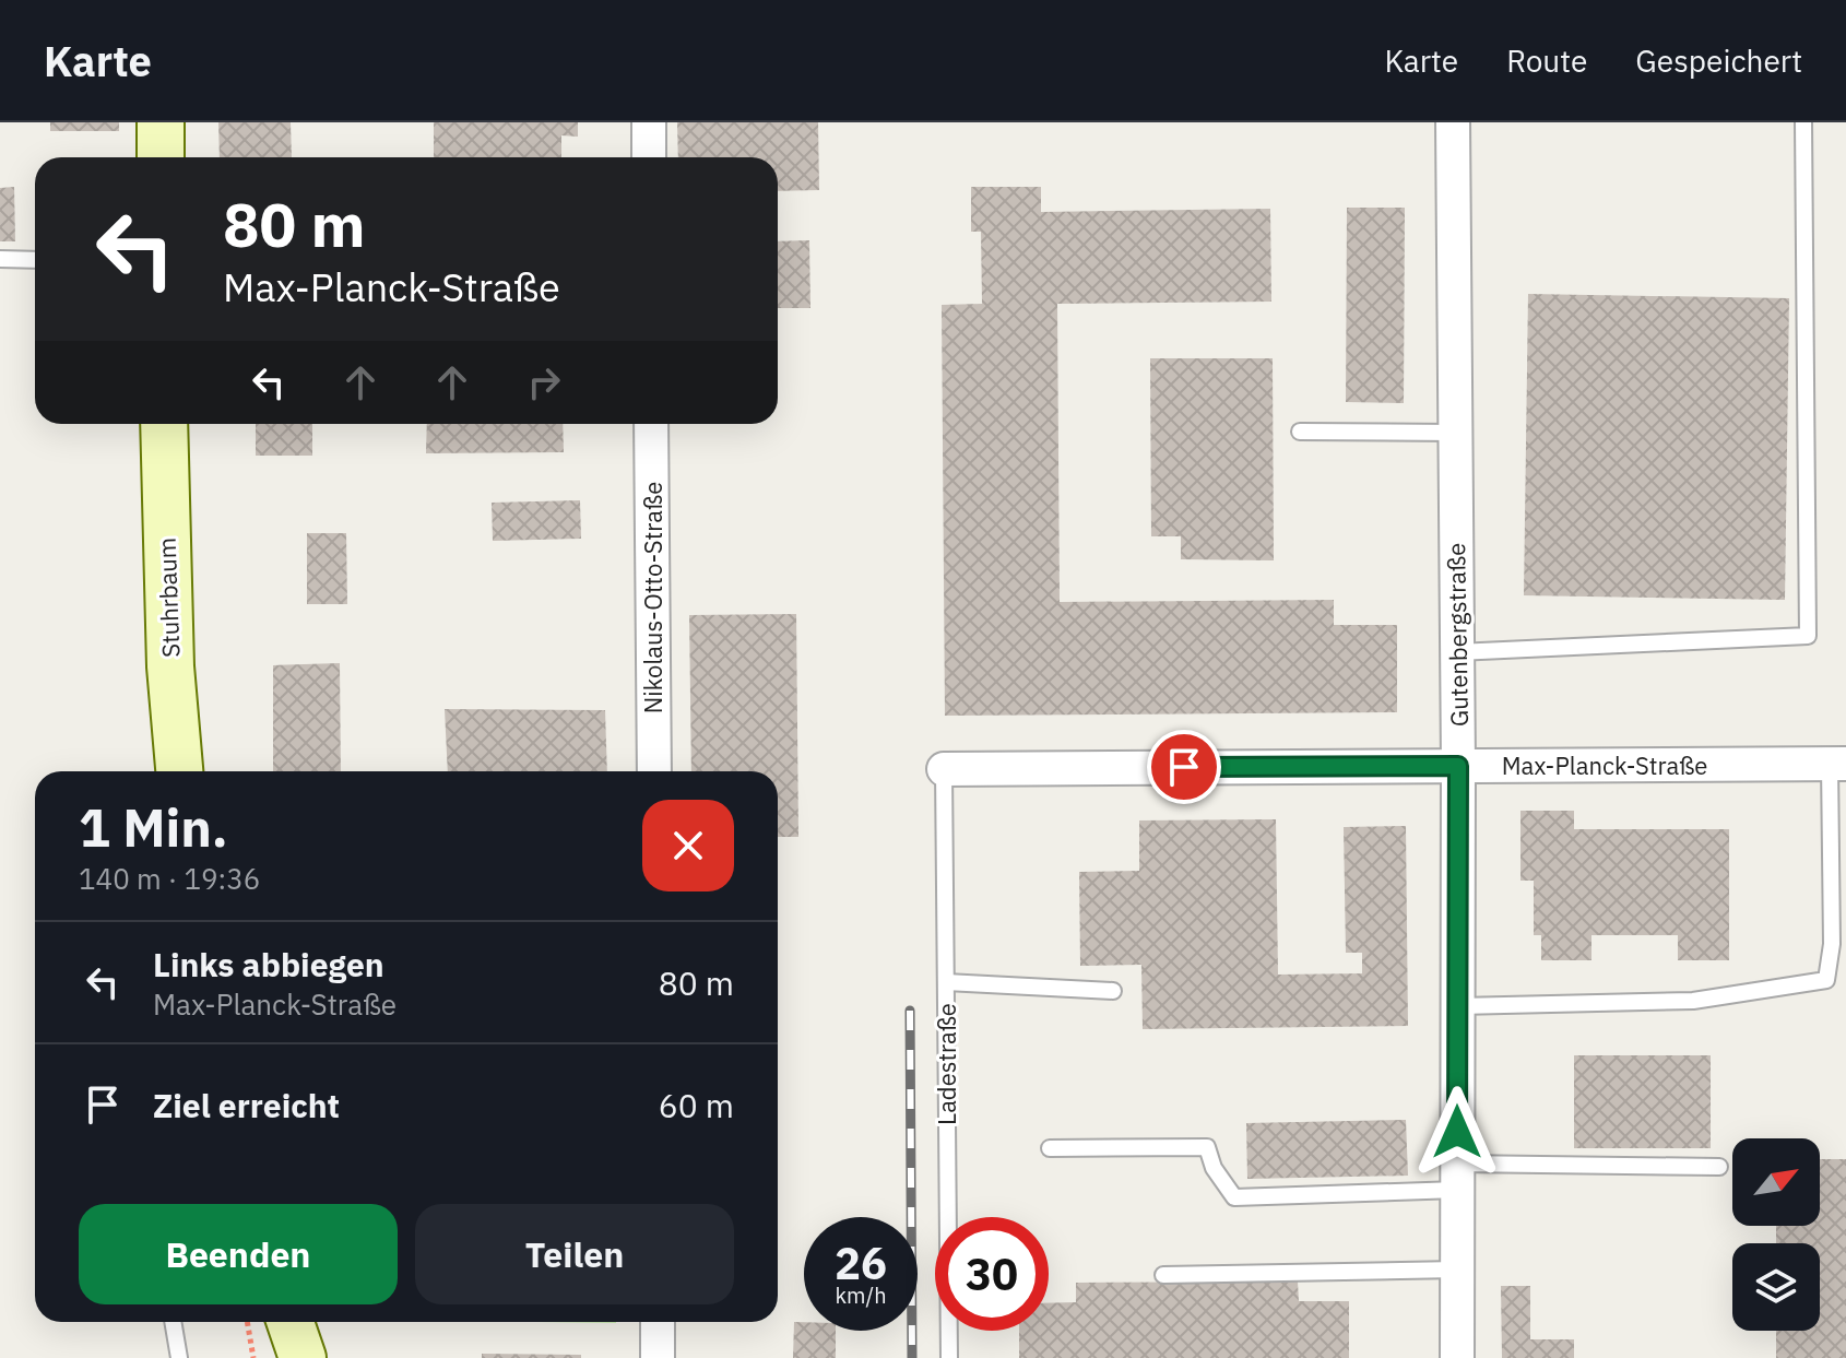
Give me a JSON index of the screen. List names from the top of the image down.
{
  "streets": {
    "street": [
      "Stuhrbaum",
      "Nikolaus-Otto-Straße",
      "Gutenbergstraße",
      "Max-Planck-Straße"
    ],
    "lane": ["Ladestraße"]
  },
  "crossings": [
    ["Gutenbergstraße", "Max-Planck-Straße"],
    ["Max-Planck-Straße", "Ladestraße"]
  ],
  "north": "top right",
  "page": {
    "header": "Karte",
    "nav": ["Karte", "Route", "Gespeichert"],
    "turn": ["80 m", "Max-Planck-Straße"],
    "heading": ["1 Min.", "140 m · 19:36"],
    "list": [
      {
        "name": "Links abbiegen",
        "note": "Max-Planck-Straße",
        "value": "80 m"
      },
      {
        "name": "Ziel erreicht",
        "value": "60 m"
      }
    ],
    "buttons": ["Beenden", "Teilen"],
    "speed": "26 km/h",
    "limit": "30"
  }
}
